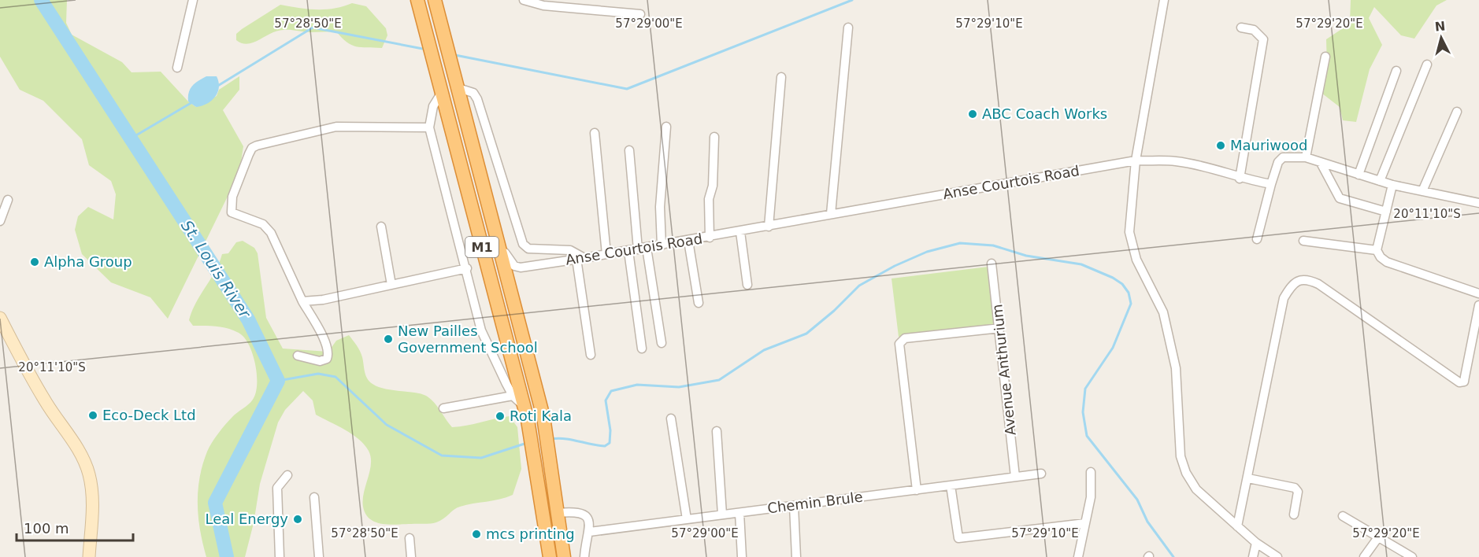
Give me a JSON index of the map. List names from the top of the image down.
{
  "streets": {
    "highway": ["M1"],
    "street": ["Anse Courtois Road", "Avenue Anthurium", "Chemin Brule"]
  },
  "crossings": [
    ["Avenue Anthurium", "Chemin Brule"]
  ],
  "water": ["St. Louis River"],
  "places": [
    "ABC Coach Works",
    "Mauriwood",
    "Alpha Group",
    "New Pailles Government School",
    "Eco-Deck Ltd",
    "Roti Kala",
    "Leal Energy",
    "mcs printing"
  ],
  "scale_bar": "100 m",
  "north": "top",
  "coordinates": [
    "57°28'50\"E",
    "57°29'00\"E",
    "57°29'10\"E",
    "57°29'20\"E",
    "20°11'10\"S"
  ]
}
